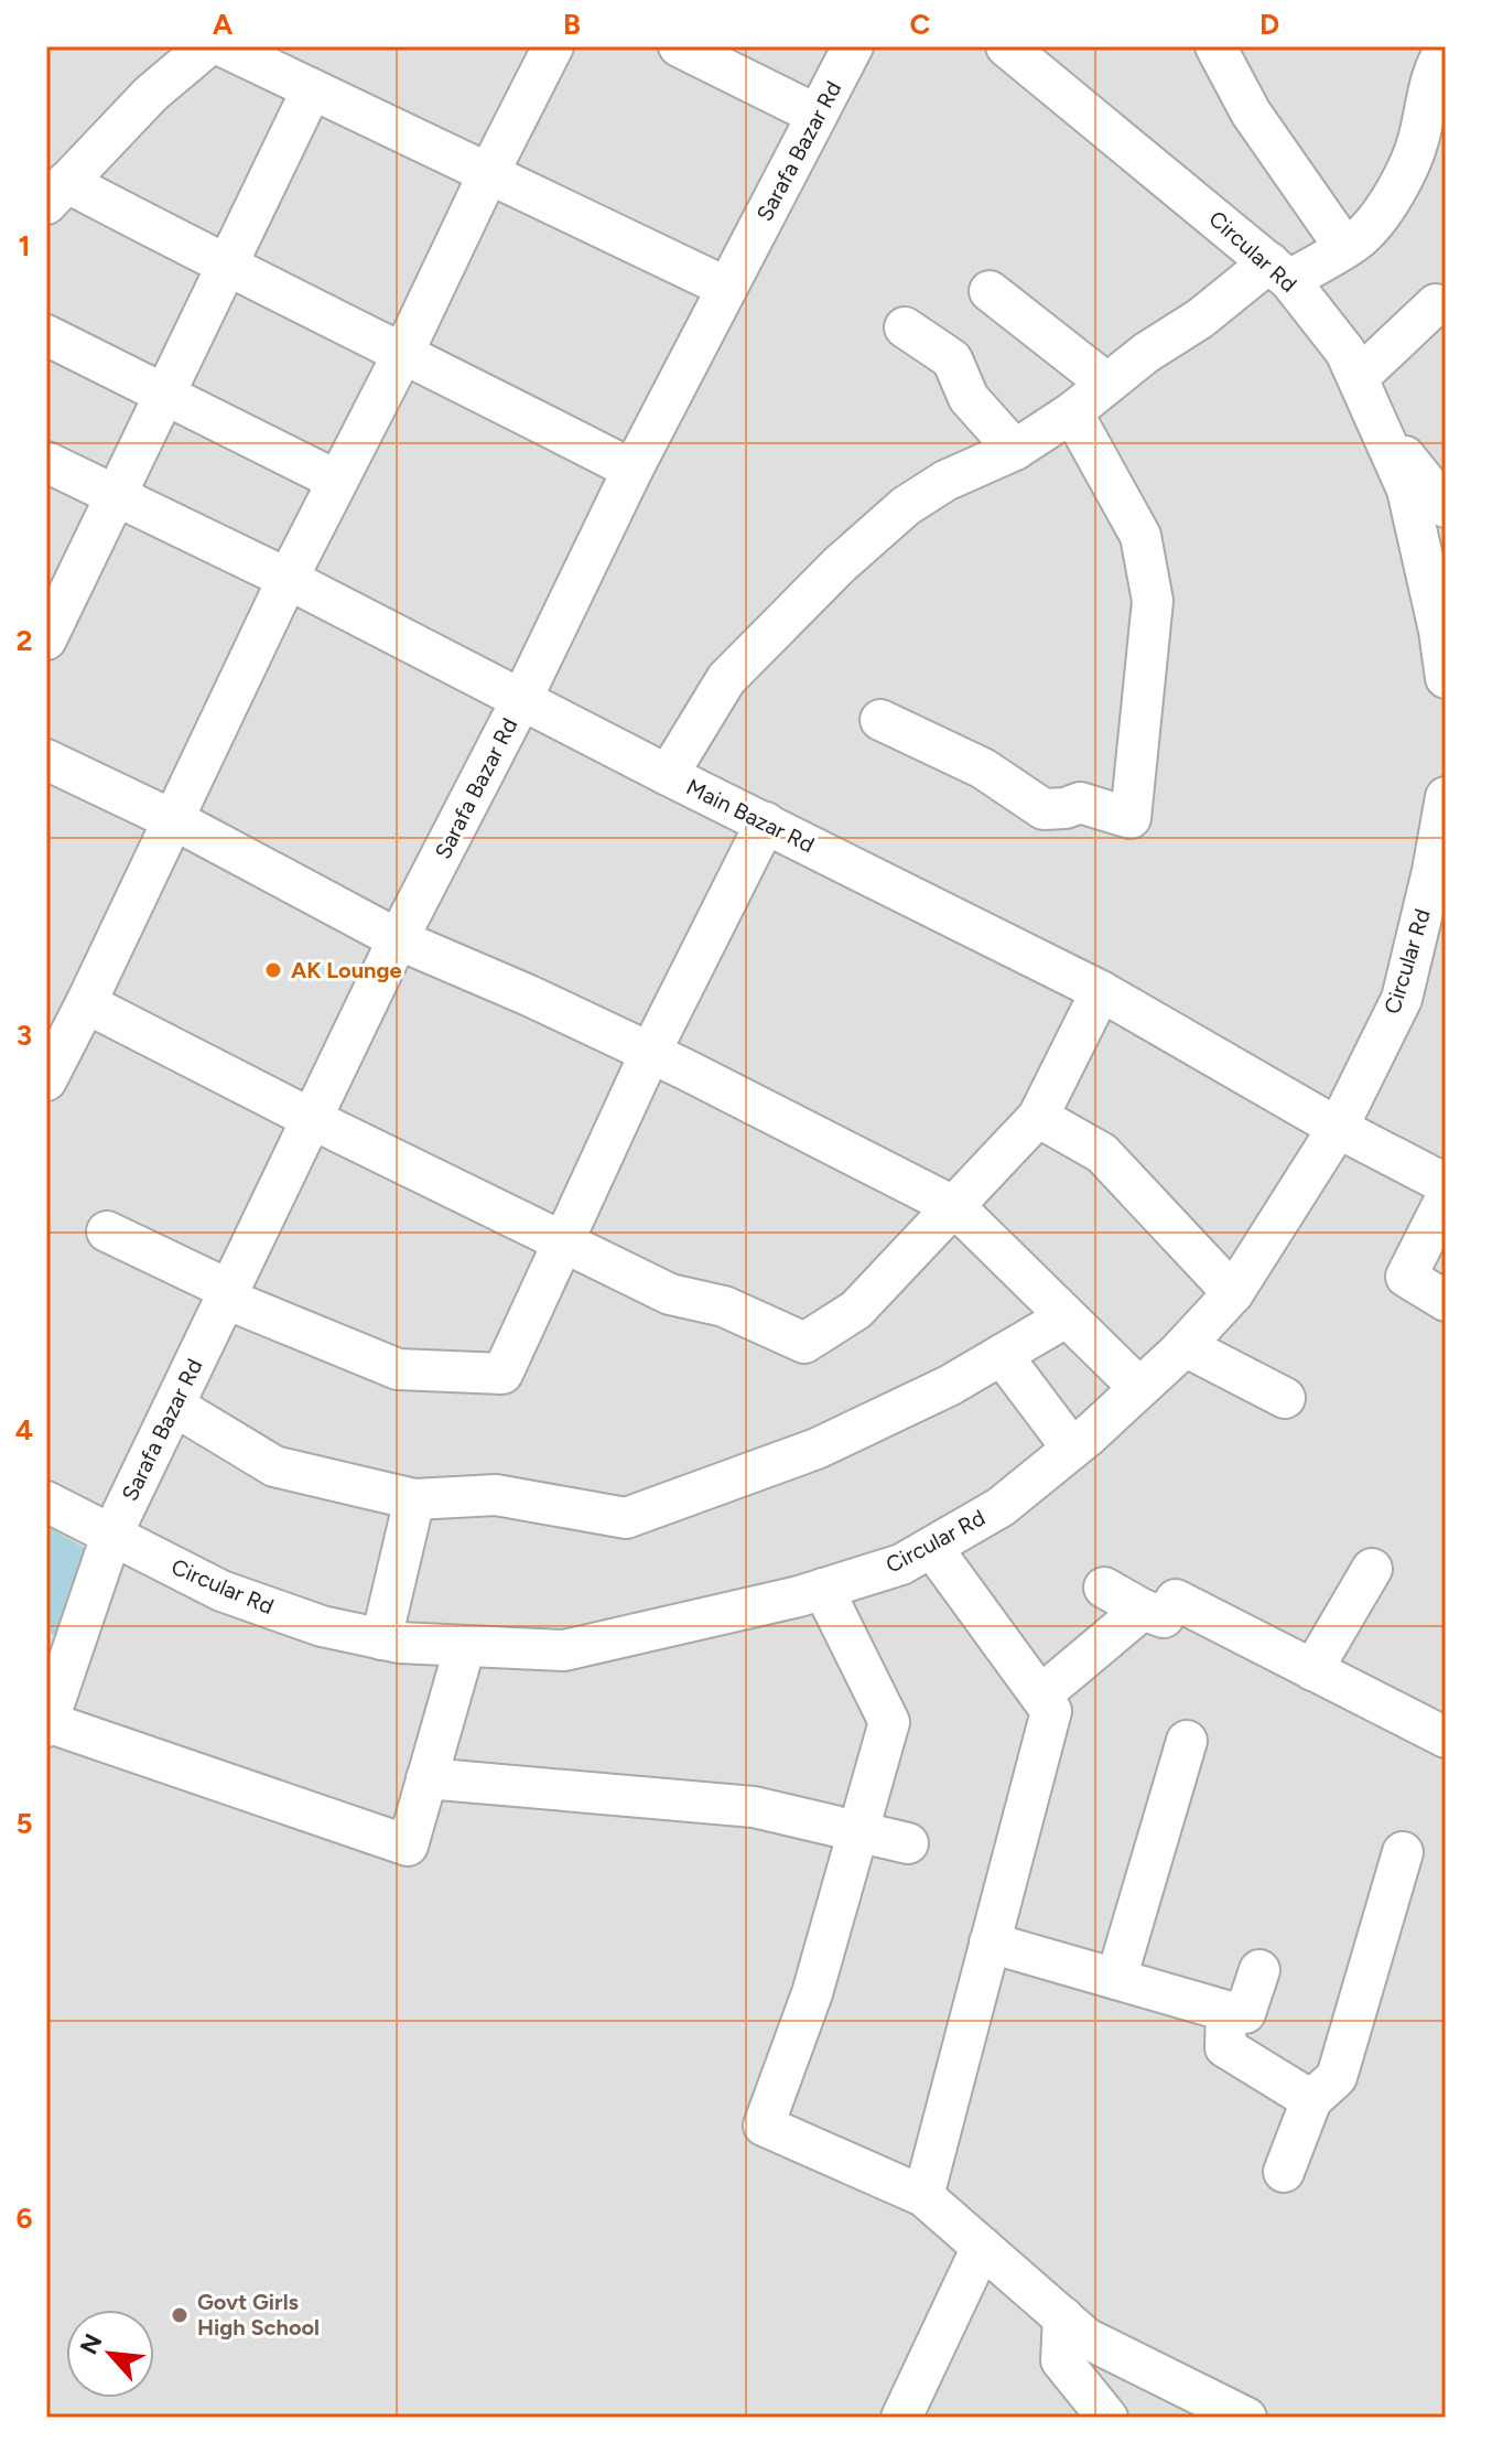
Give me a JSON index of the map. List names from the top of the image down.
{
  "streets": {
    "street": ["Sarafa Bazar Rd", "Circular Rd", "Main Bazar Rd"]
  },
  "crossings": [
    ["Sarafa Bazar Rd", "Circular Rd"],
    ["Sarafa Bazar Rd", "Main Bazar Rd"],
    ["Circular Rd", "Main Bazar Rd"]
  ],
  "places": ["AK Lounge", "Govt Girls High School"],
  "north": "top left",
  "grid": {
    "columns": [
      "A",
      "B",
      "C",
      "D"
    ],
    "rows": [
      "1",
      "2",
      "3",
      "4",
      "5",
      "6"
    ]
  }
}
